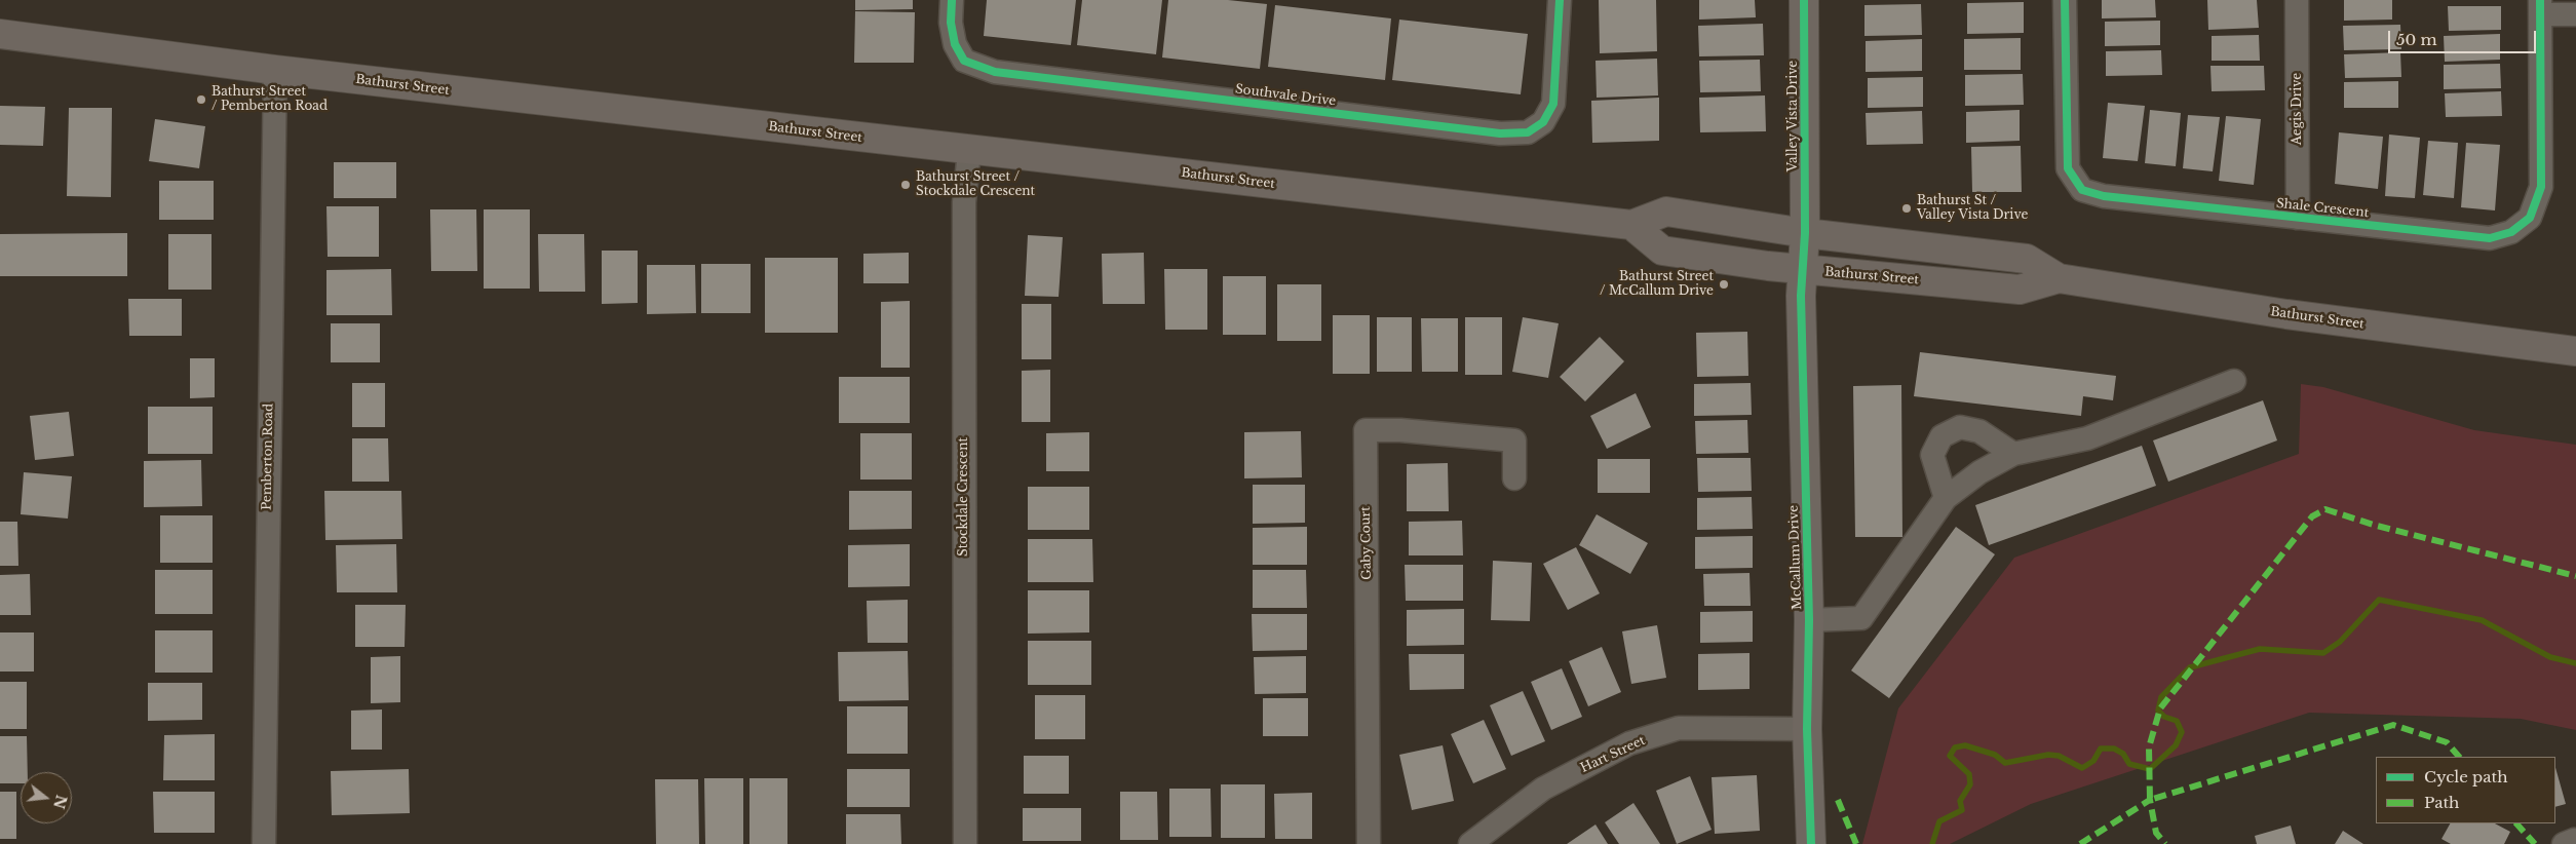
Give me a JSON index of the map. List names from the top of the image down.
{
  "streets": {
    "main road": ["Bathurst Street", "Valley Vista Drive", "McCallum Drive"],
    "street": [
      "Southvale Drive",
      "Aegis Drive",
      "Shale Crescent",
      "Pemberton Road",
      "Stockdale Crescent",
      "Gaby Court",
      "Hart Street"
    ]
  },
  "crossings": [
    ["Bathurst Street", "Valley Vista Drive"],
    ["Bathurst Street", "Pemberton Road"],
    ["Bathurst Street", "Stockdale Crescent"],
    ["Bathurst Street", "McCallum Drive"],
    ["Aegis Drive", "Shale Crescent"],
    ["Valley Vista Drive", "McCallum Drive"],
    ["McCallum Drive", "Hart Street"]
  ],
  "places": [
    "Bathurst Street / Pemberton Road",
    "Bathurst Street / Stockdale Crescent",
    "Bathurst St / Valley Vista Drive",
    "Bathurst Street / McCallum Drive"
  ],
  "legend": ["Cycle path", "Path"],
  "scale_bar": "50 m",
  "north": "right"
}
